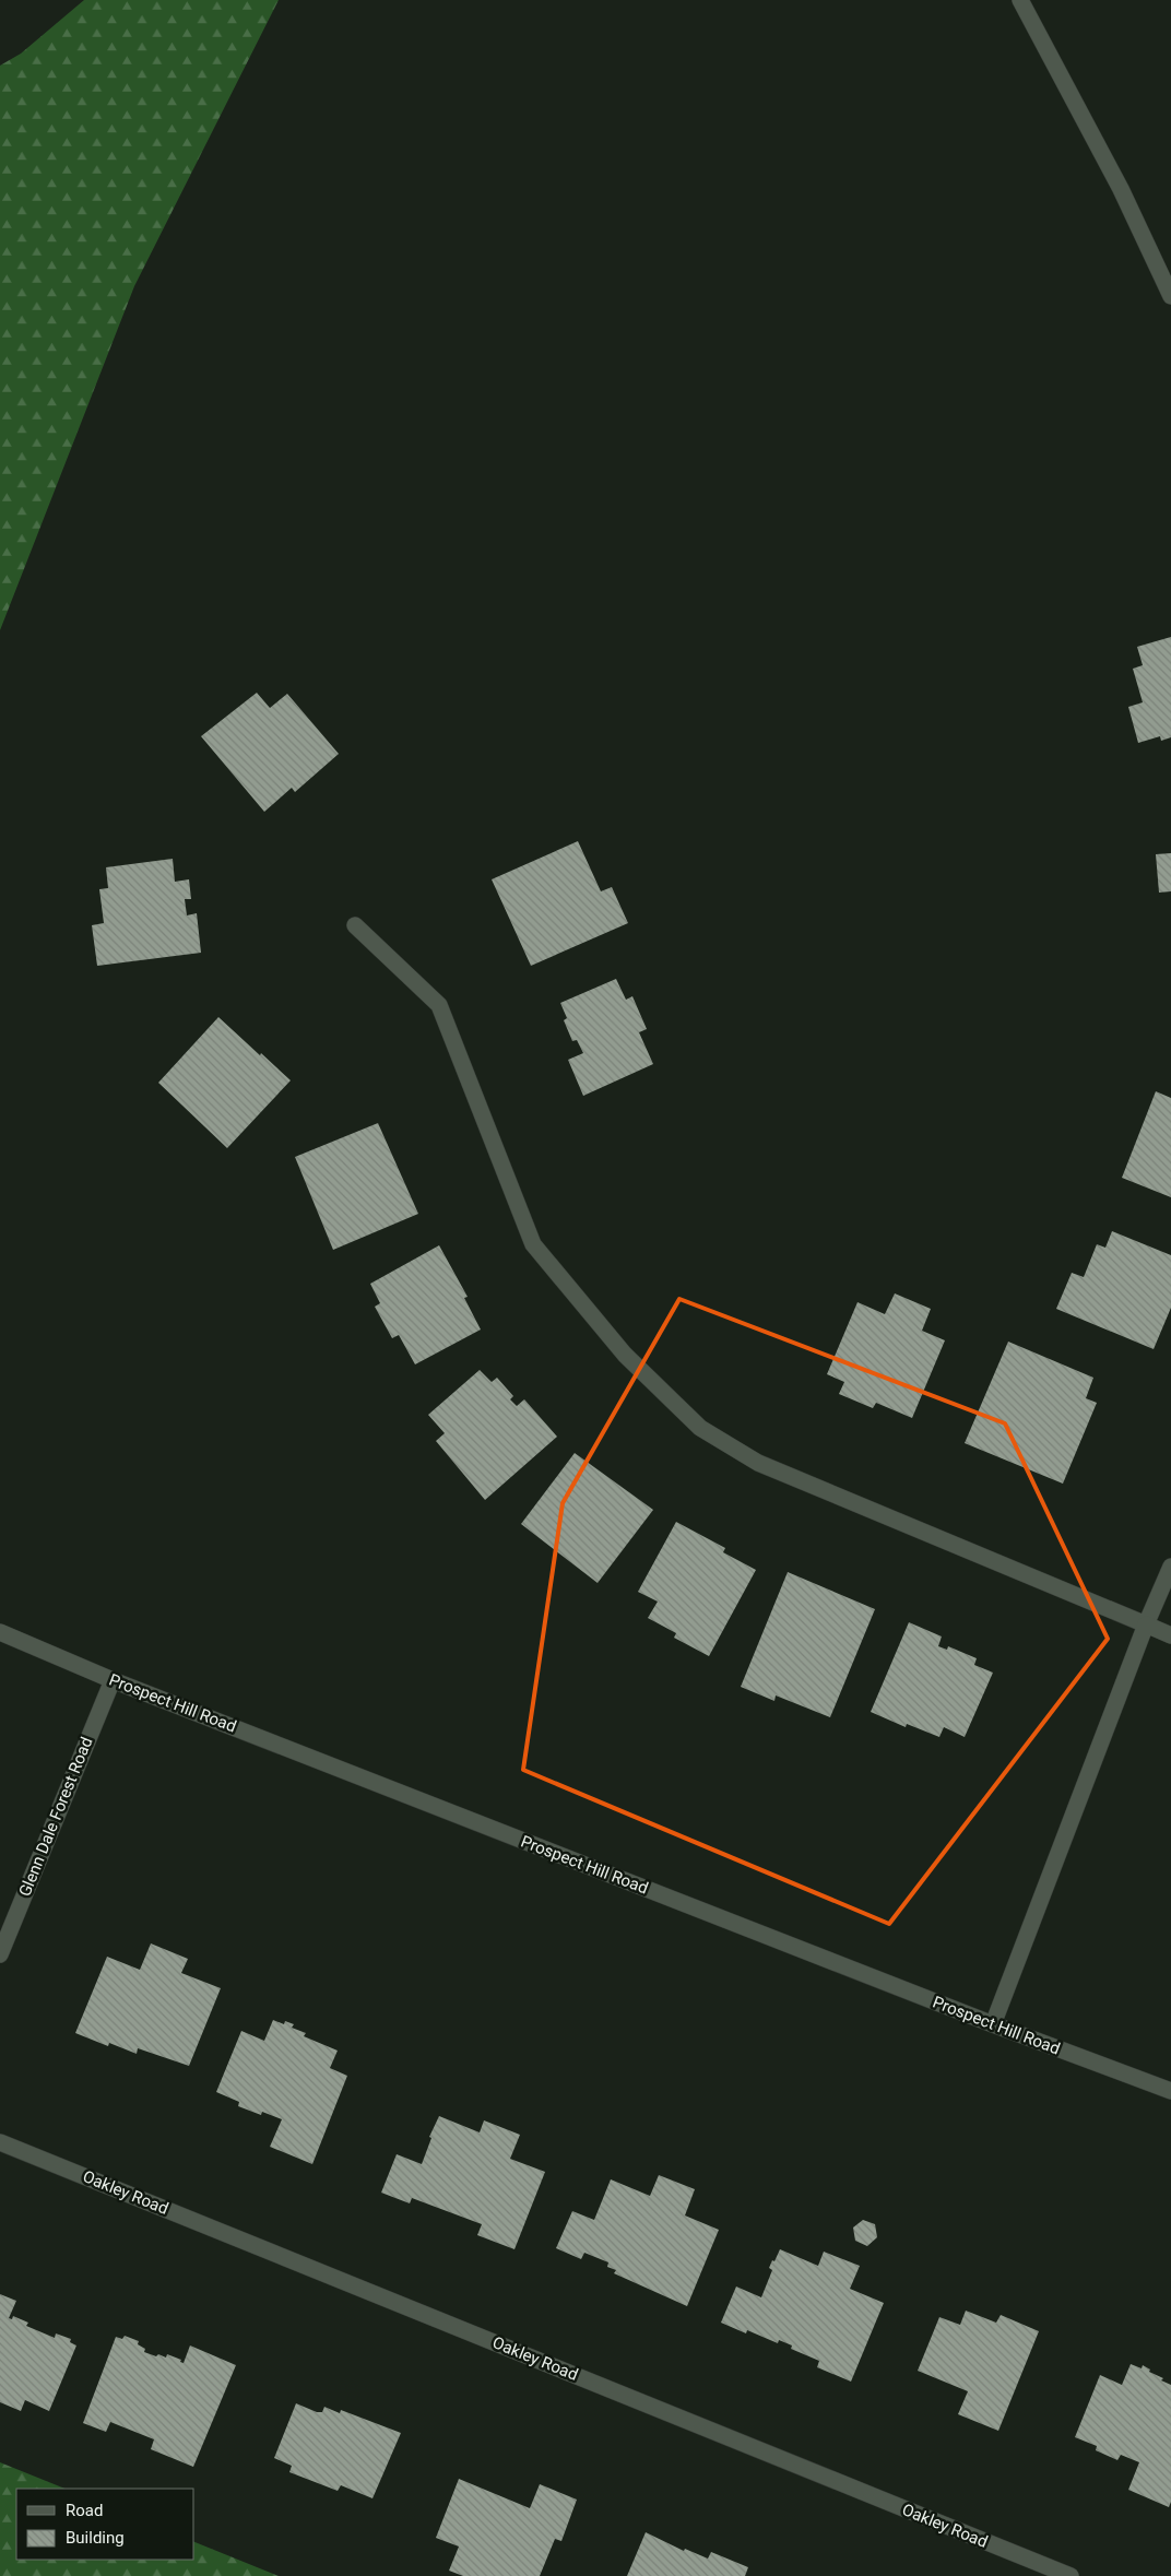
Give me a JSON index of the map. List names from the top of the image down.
{
  "streets": {
    "street": ["Prospect Hill Road", "Glenn Dale Forest Road", "Oakley Road"]
  },
  "crossings": [
    ["Prospect Hill Road", "Glenn Dale Forest Road"]
  ],
  "legend": ["Road", "Building"]
}
